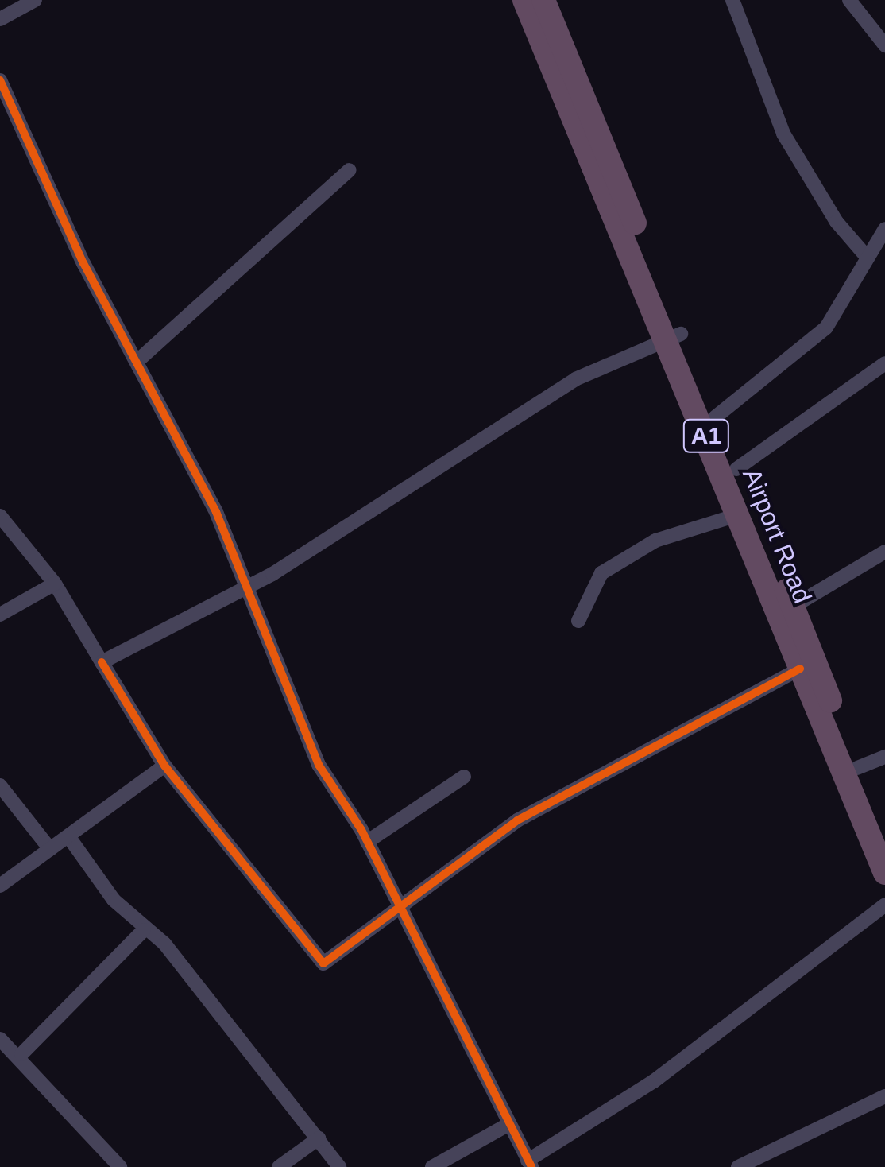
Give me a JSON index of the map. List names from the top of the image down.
{
  "streets": {
    "highway": ["A1", "Airport Road"]
  }
}
